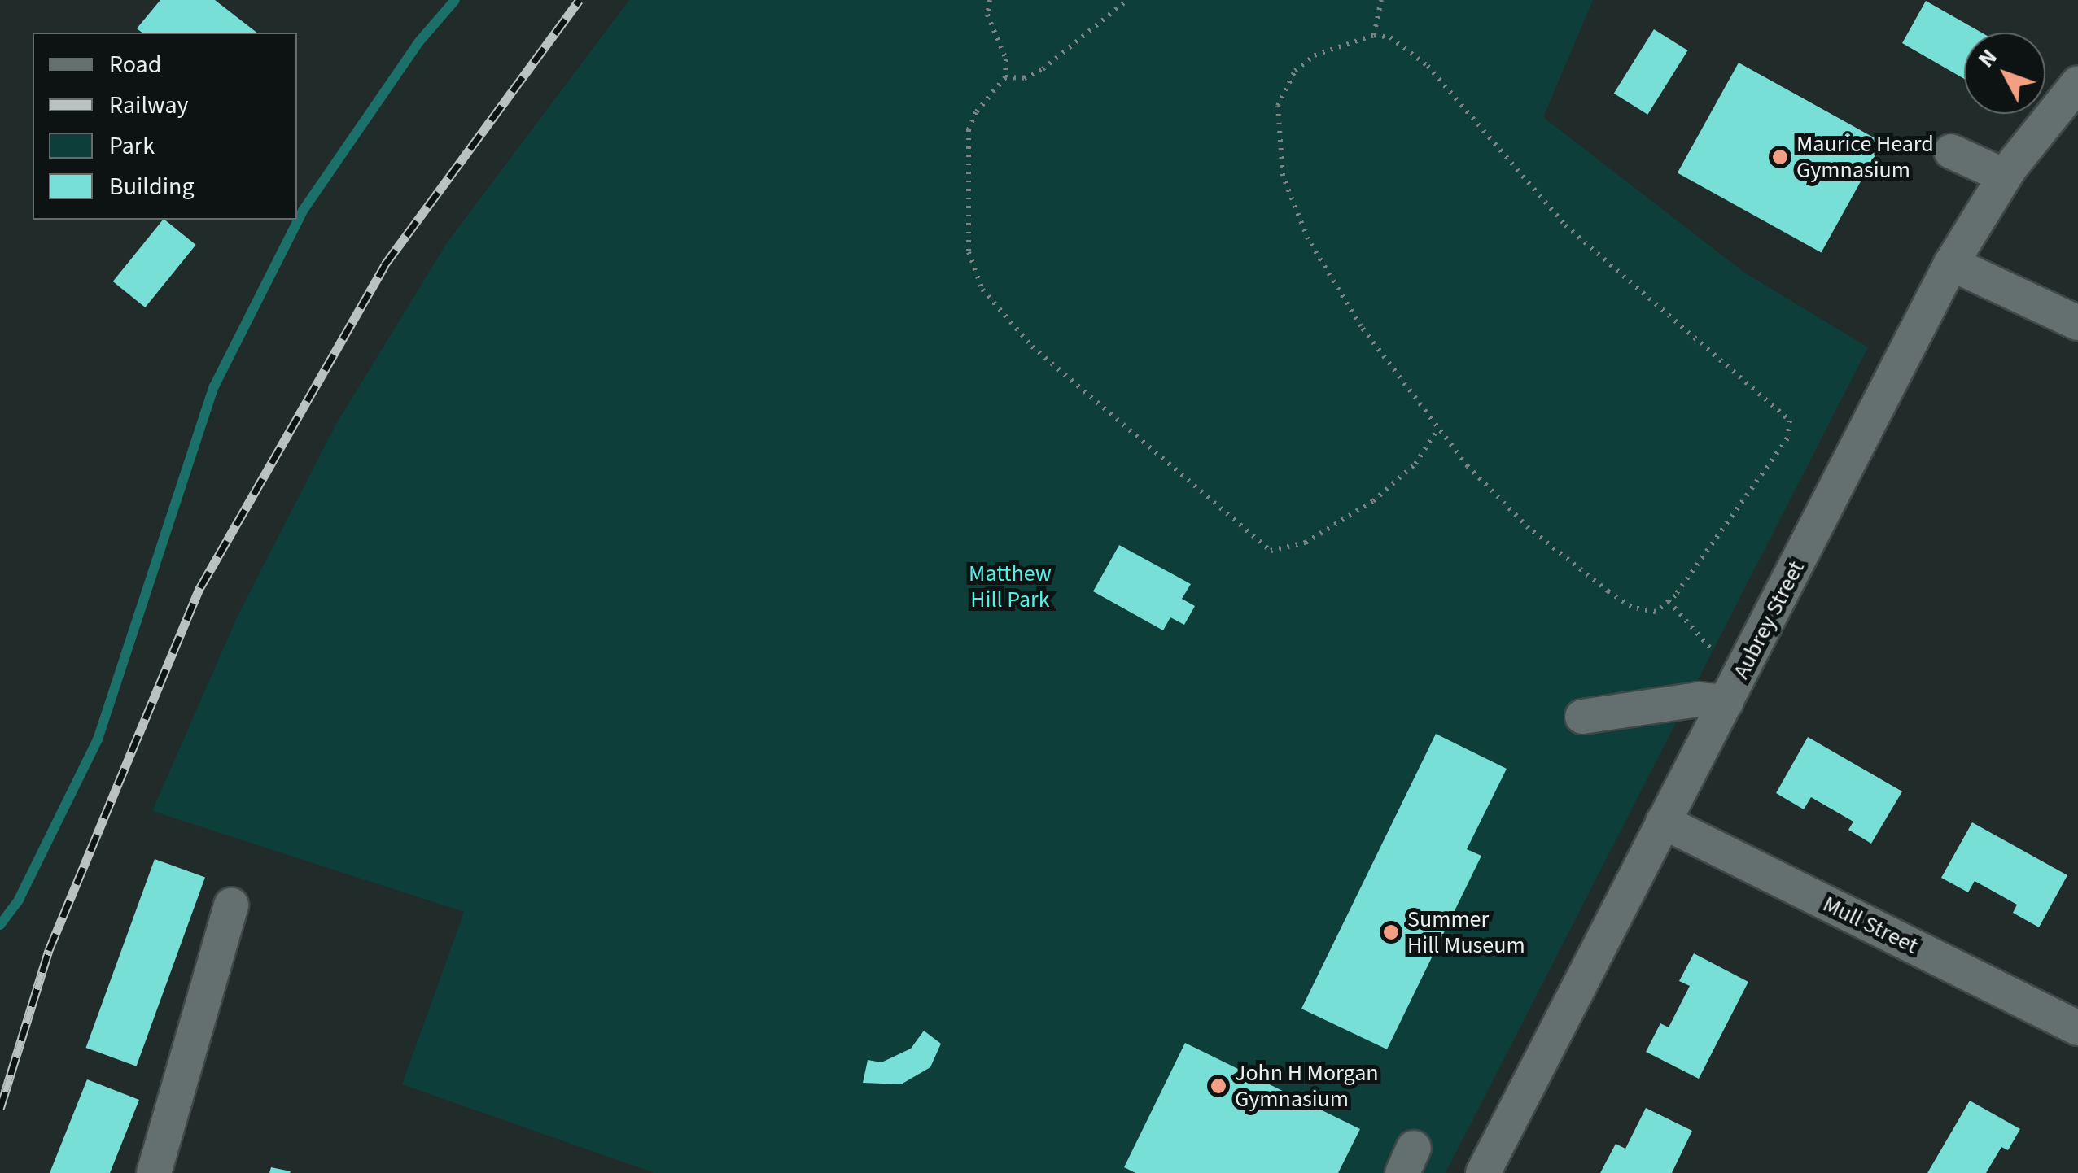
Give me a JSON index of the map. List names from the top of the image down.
{
  "streets": {
    "street": ["Aubrey Street", "Mull Street"]
  },
  "crossings": [
    ["Aubrey Street", "Mull Street"]
  ],
  "parks": ["Matthew Hill Park"],
  "places": ["Maurice Heard Gymnasium", "Summer Hill Museum", "John H Morgan Gymnasium"],
  "legend": [
    "Road",
    "Railway",
    "Park",
    "Building"
  ],
  "north": "top left"
}
